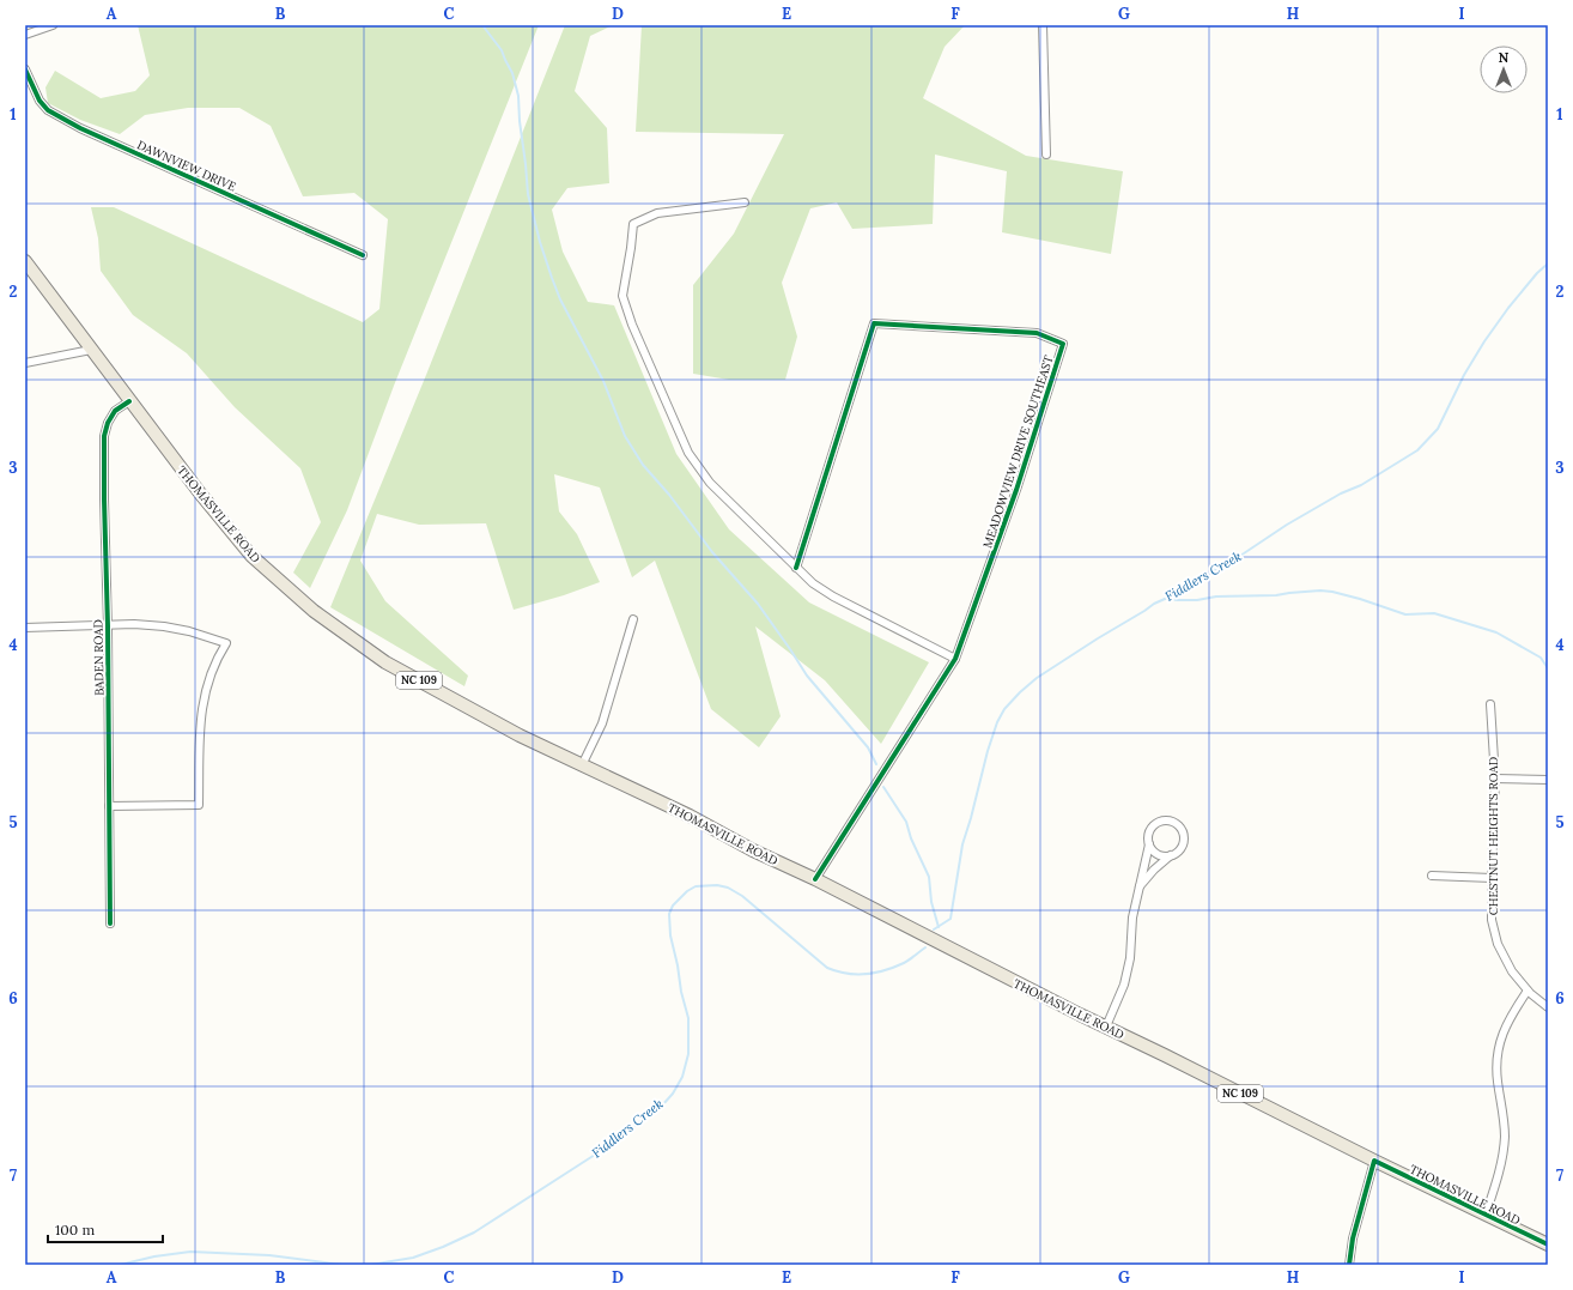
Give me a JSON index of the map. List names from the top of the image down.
{
  "streets": {
    "main road": ["THOMASVILLE ROAD", "NC 109"],
    "street": [
      "DAWNVIEW DRIVE",
      "MEADOWVIEW DRIVE SOUTHEAST",
      "BADEN ROAD",
      "CHESTNUT HEIGHTS ROAD"
    ]
  },
  "crossings": [
    ["MEADOWVIEW DRIVE SOUTHEAST", "THOMASVILLE ROAD"],
    ["THOMASVILLE ROAD", "BADEN ROAD"]
  ],
  "water": ["Fiddlers Creek"],
  "scale_bar": "100 m",
  "north": "top",
  "grid": {
    "columns": [
      "A",
      "B",
      "C",
      "D",
      "E",
      "F",
      "G",
      "H",
      "I"
    ],
    "rows": [
      "1",
      "2",
      "3",
      "4",
      "5",
      "6",
      "7"
    ]
  }
}
